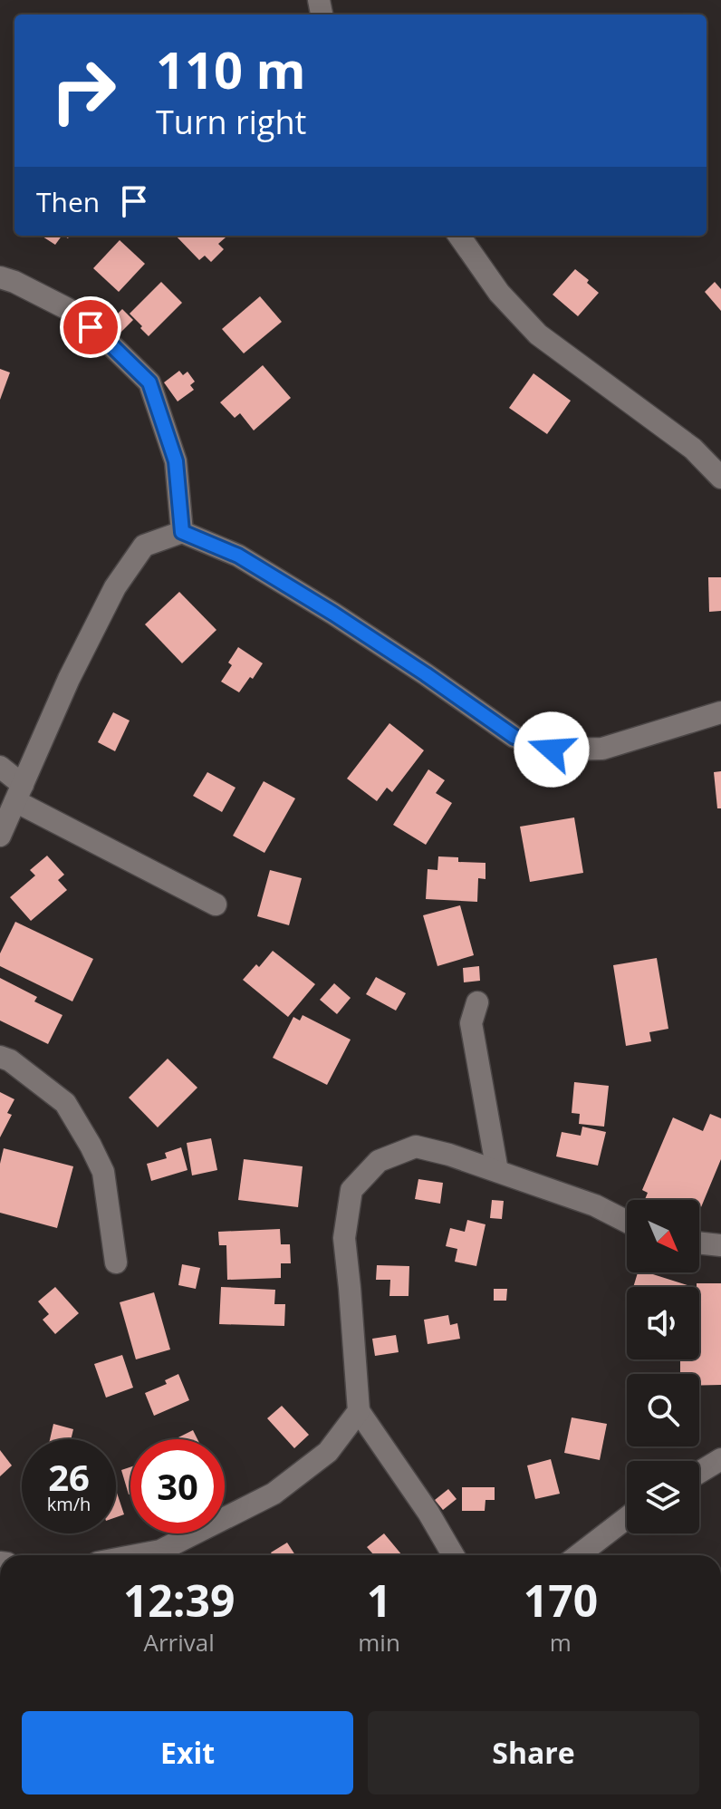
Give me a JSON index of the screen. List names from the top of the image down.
{
  "north": "bottom right",
  "page": {
    "turn": ["110 m", "Turn right"],
    "then": "Then",
    "speed": "26 km/h",
    "limit": "30",
    "eta": [
      "12:39",
      "Arrival",
      "1",
      "min",
      "170",
      "m"
    ],
    "buttons": ["Exit", "Share"]
  }
}
